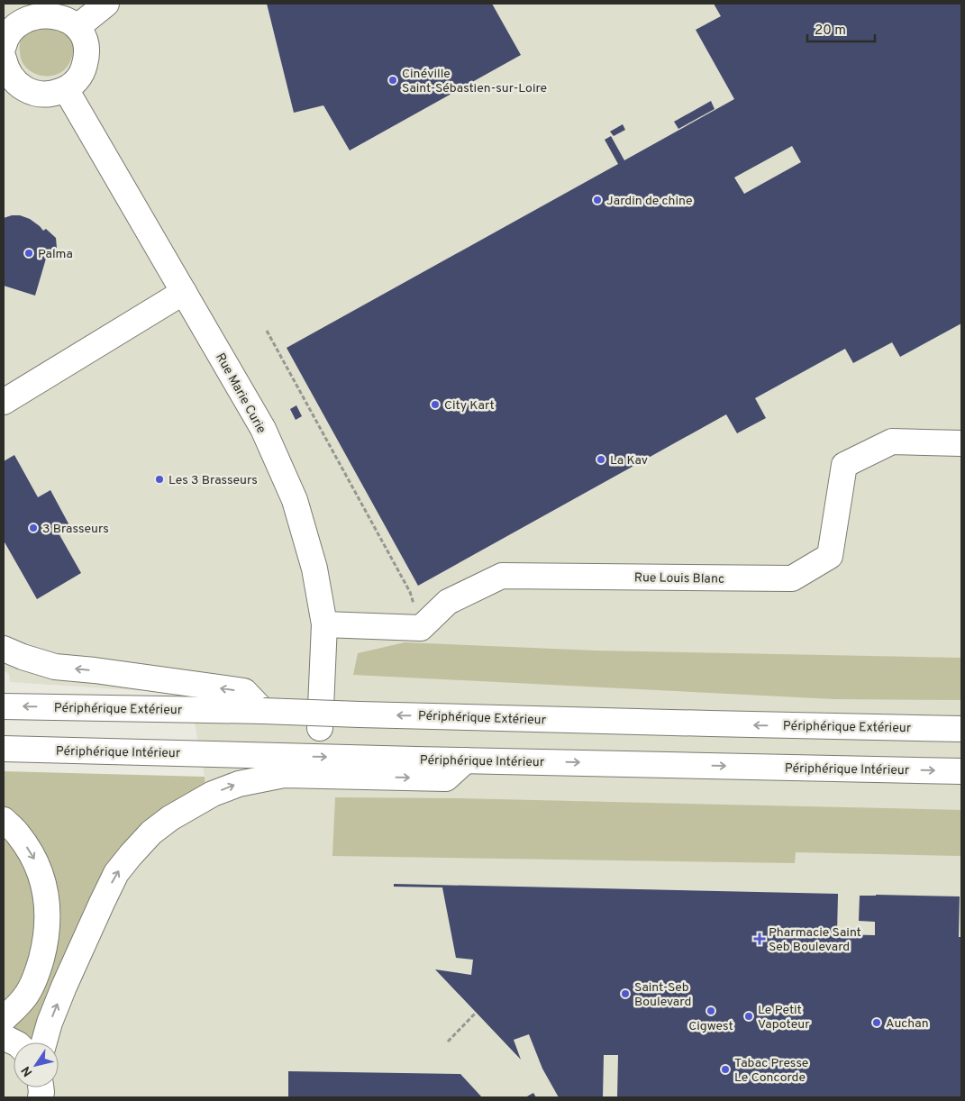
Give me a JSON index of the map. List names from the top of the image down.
{
  "streets": {
    "main road": [
      "Rue Marie Curie",
      "Rue Louis Blanc",
      "Périphérique Extérieur",
      "Périphérique Intérieur"
    ]
  },
  "one_way": ["Périphérique Intérieur"],
  "places": {
    "other": [
      "Cinéville Saint-Sébastien-sur-Loire",
      "Jardin de chine",
      "Palma",
      "City Kart",
      "La Kav",
      "Les 3 Brasseurs",
      "3 Brasseurs",
      "Saint-Seb Boulevard",
      "Cigwest",
      "Le Petit Vapoteur",
      "Auchan",
      "Tabac Presse Le Concorde"
    ],
    "health": ["Pharmacie Saint Seb Boulevard"]
  },
  "scale_bar": "20 m",
  "north": "bottom left"
}
